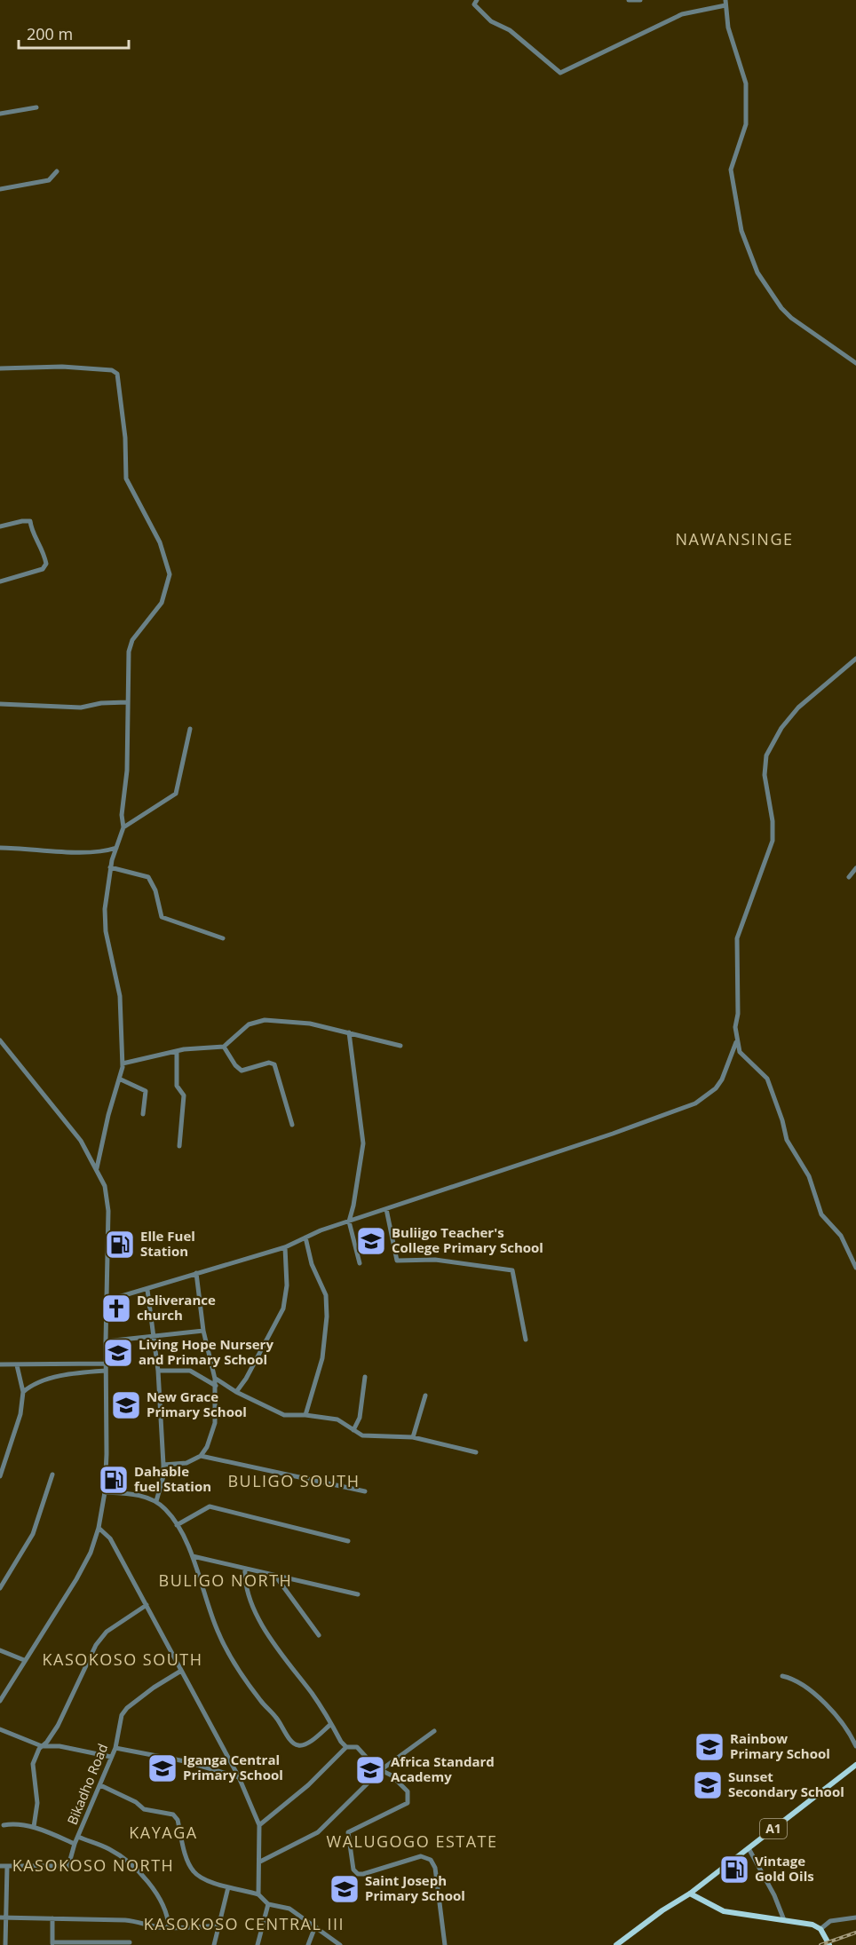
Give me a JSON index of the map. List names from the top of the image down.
{
  "streets": {
    "main road": ["A1"],
    "street": ["Bikadho Road"]
  },
  "districts": [
    "NAWANSINGE",
    "BULIGO SOUTH",
    "BULIGO NORTH",
    "KASOKOSO SOUTH",
    "KAYAGA",
    "WALUGOGO ESTATE",
    "KASOKOSO NORTH",
    "KASOKOSO CENTRAL III"
  ],
  "places": {
    "school or university": [
      "Buliigo Teacher's College Primary School",
      "Living Hope Nursery and Primary School",
      "New Grace Primary School",
      "Rainbow Primary School",
      "Iganga Central Primary School",
      "Africa Standard Academy",
      "Sunset Secondary School",
      "Saint Joseph Primary School"
    ],
    "fuel station": ["Elle Fuel Station", "Dahable fuel Station", "Vintage Gold Oils"],
    "church": ["Deliverance church"]
  },
  "scale_bar": "200 m"
}
